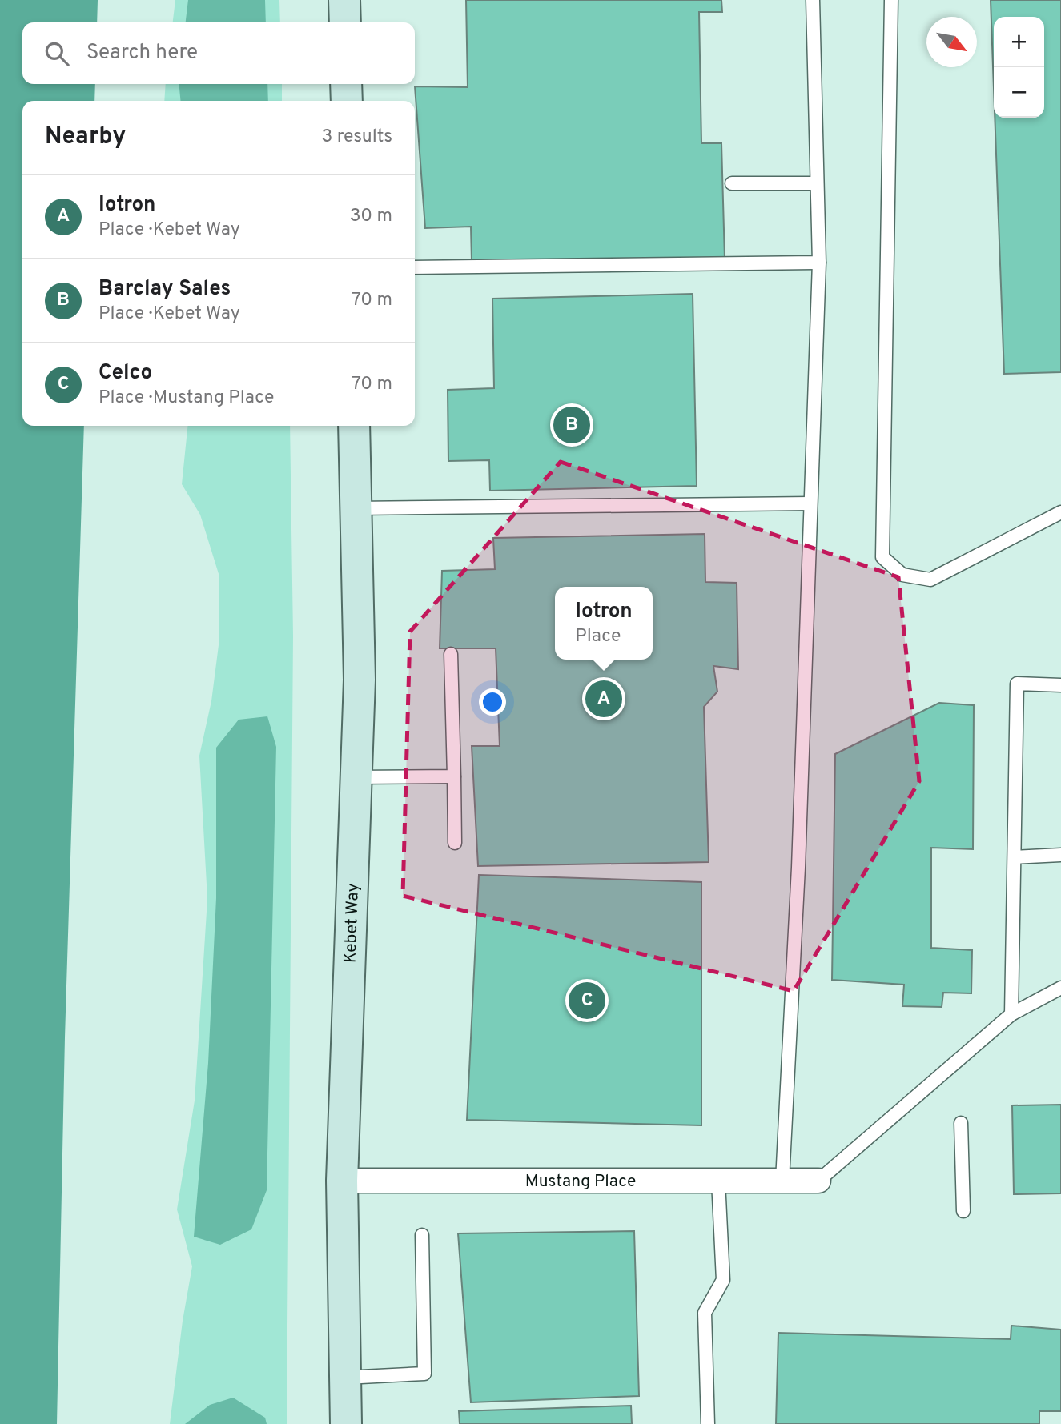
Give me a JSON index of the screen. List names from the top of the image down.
{
  "streets": {
    "street": ["Kebet Way", "Mustang Place"]
  },
  "crossings": [
    ["Kebet Way", "Mustang Place"]
  ],
  "north": "bottom right",
  "page": {
    "map_buttons": ["+", "−"],
    "search": "Search here",
    "heading": ["Nearby", "3 results"],
    "list": [
      {
        "mark": "A",
        "name": "Iotron",
        "note": "Place · Kebet Way",
        "value": "30 m"
      },
      {
        "mark": "B",
        "name": "Barclay Sales",
        "note": "Place · Kebet Way",
        "value": "70 m"
      },
      {
        "mark": "C",
        "name": "Celco",
        "note": "Place · Mustang Place",
        "value": "70 m"
      }
    ],
    "pins": ["B", "A", "C"],
    "popup": ["Iotron", "Place"]
  }
}
